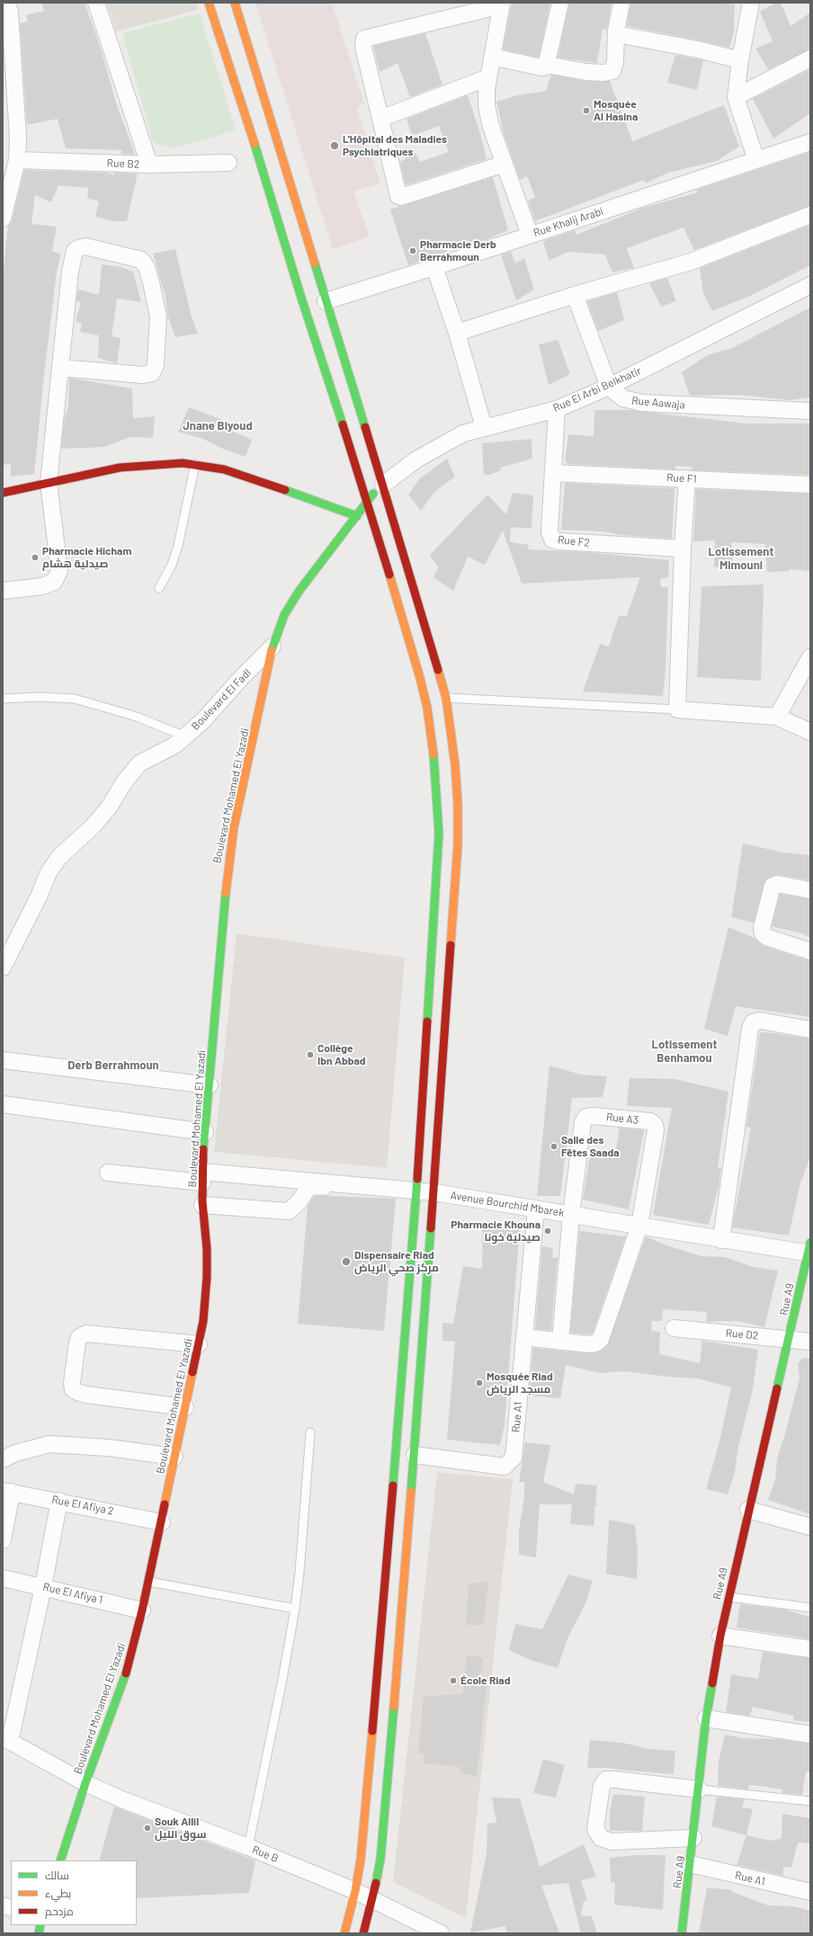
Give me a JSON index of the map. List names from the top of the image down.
{
  "streets": {
    "main road": ["Rue El Arbi Belkhatir", "Boulevard Mohamed El Yazadi", "Rue A9"],
    "street": [
      "Rue B2",
      "Rue Khalij Arabi",
      "Rue Aawaja",
      "Rue F1",
      "Rue F2",
      "Boulevard El Fadl",
      "Rue A3",
      "Avenue Bourchid Mbarek",
      "Rue D2",
      "Rue A1",
      "Rue El Afiya 2",
      "Rue El Afiya 1",
      "Rue B"
    ]
  },
  "crossings": [
    ["Rue El Arbi Belkhatir", "Rue Aawaja"],
    ["Rue El Arbi Belkhatir", "Rue F2"],
    ["Rue El Arbi Belkhatir", "Boulevard Mohamed El Yazadi"],
    ["Rue F1", "Rue F2"],
    ["Boulevard El Fadl", "Boulevard Mohamed El Yazadi"],
    ["Boulevard Mohamed El Yazadi", "Avenue Bourchid Mbarek"],
    ["Boulevard Mohamed El Yazadi", "Rue El Afiya 2"],
    ["Boulevard Mohamed El Yazadi", "Rue El Afiya 1"],
    ["Boulevard Mohamed El Yazadi", "Rue B"],
    ["Rue A3", "Avenue Bourchid Mbarek"],
    ["Avenue Bourchid Mbarek", "Rue A9"],
    ["Avenue Bourchid Mbarek", "Rue A1"],
    ["Rue A9", "Rue D2"],
    ["Rue A9", "Rue A1"]
  ],
  "districts": [
    "Jnane Biyoud",
    "Lotissement Mimouni",
    "Lotissement Benhamou",
    "Derb Berrahmoun"
  ],
  "places": [
    "Mosquée Al Hasina",
    "L'Hôpital des Maladies Psychiatriques",
    "Pharmacie Derb Berrahmoun",
    "Pharmacie Hicham صيدلية هشام",
    "Collège Ibn Abbad",
    "Salle des Fêtes Saada",
    "Pharmacie Khouna صيدلية خونا",
    "Dispensaire Riad مركز صحي الرياض",
    "Mosquée Riad مسجد الرياض",
    "École Riad",
    "Souk Allil سوق الليل"
  ],
  "legend": ["سالك", "بطيء", "مزدحم"]
}
